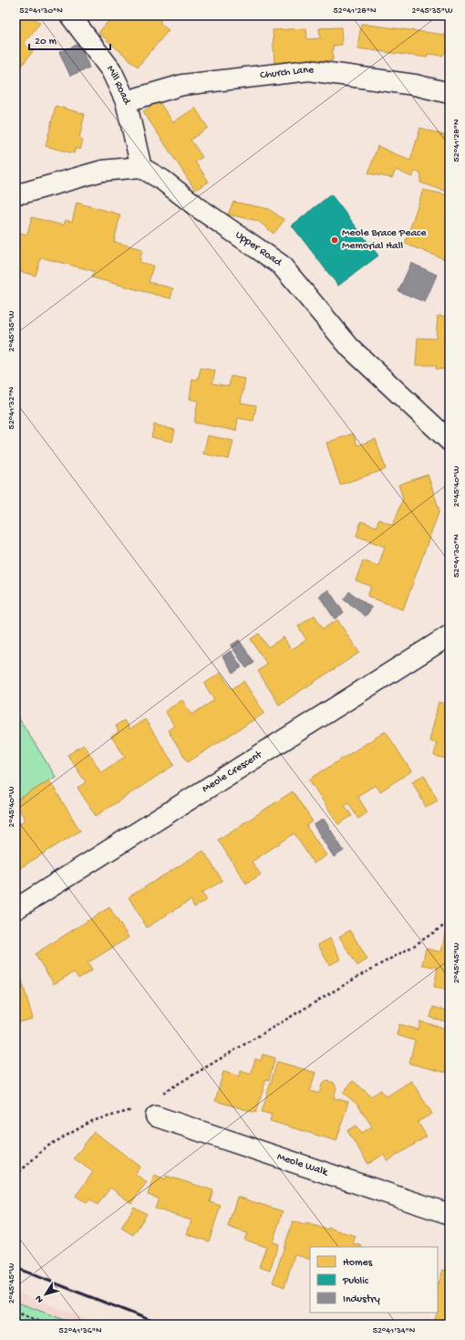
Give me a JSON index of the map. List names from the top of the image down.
{
  "streets": {
    "street": [
      "Church Lane",
      "Mill Road",
      "Upper Road",
      "Meole Crescent",
      "Meole Walk"
    ]
  },
  "crossings": [
    ["Church Lane", "Mill Road"],
    ["Mill Road", "Upper Road"]
  ],
  "places": ["Meole Brace Peace Memorial Hall"],
  "legend": ["Homes", "Public", "Industry"],
  "scale_bar": "20 m",
  "north": "bottom left",
  "coordinates": [
    "52°41'30\"N",
    "52°41'28\"N",
    "2°45'35\"W",
    "52°41'32\"N",
    "2°45'40\"W",
    "2°45'45\"W",
    "52°41'36\"N",
    "52°41'34\"N"
  ]
}
